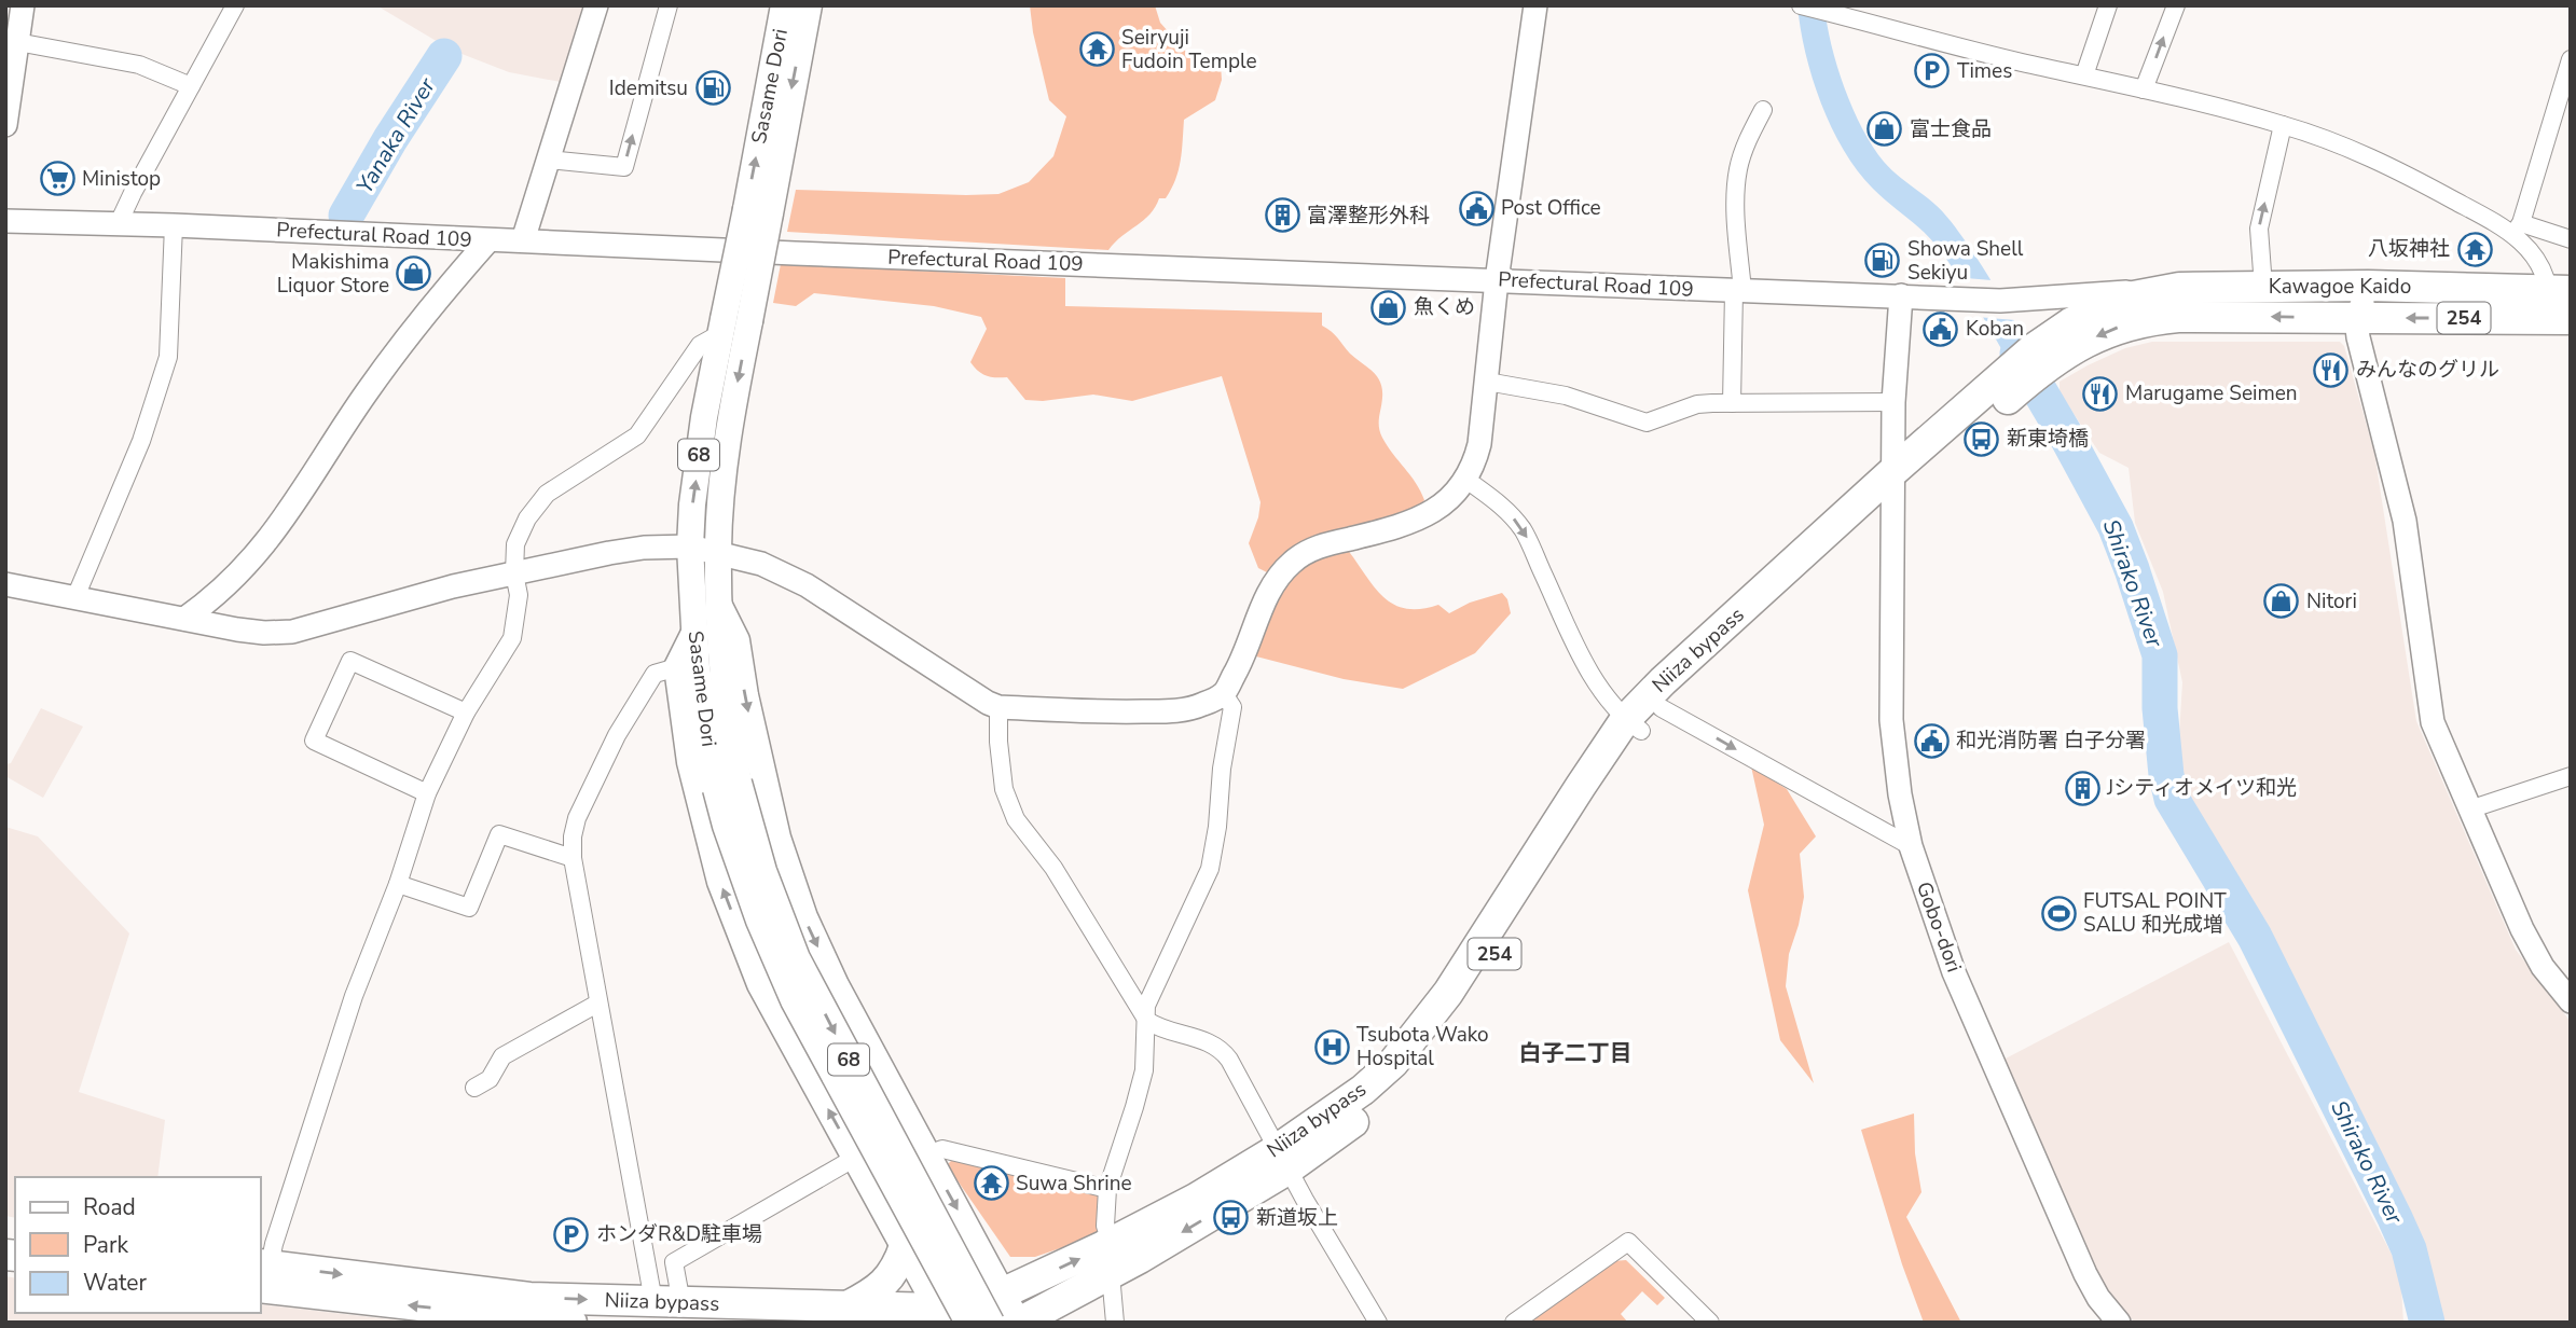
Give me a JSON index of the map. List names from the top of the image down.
{
  "streets": {
    "highway": ["Kawagoe Kaido", "254", "Niiza bypass"],
    "main road": ["Sasame Dori", "68"],
    "street": ["Prefectural Road 109", "Gobo-dori"]
  },
  "crossings": [
    ["Sasame Dori", "Niiza bypass"],
    ["Prefectural Road 109", "Kawagoe Kaido"],
    ["Prefectural Road 109", "Niiza bypass"],
    ["Prefectural Road 109", "Gobo-dori"],
    ["Kawagoe Kaido", "Niiza bypass"],
    ["Niiza bypass", "Gobo-dori"]
  ],
  "districts": ["白子二丁目"],
  "water": ["Yanaka River", "Shirako River"],
  "places": {
    "temple": ["Seiryuji Fudoin Temple", "八坂神社", "Suwa Shrine"],
    "parking": ["Times", "ホンダR&D駐車場"],
    "fuel station": ["Idemitsu", "Showa Shell Sekiyu"],
    "shop": [
      "富士食品",
      "Makishima Liquor Store",
      "魚くめ",
      "Nitori"
    ],
    "supermarket": ["Ministop"],
    "public building": ["Post Office", "Koban", "和光消防署 白子分署"],
    "building": ["富澤整形外科", "Jシティオメイツ和光"],
    "restaurant": ["みんなのグリル", "Marugame Seimen"],
    "bus stop": ["新東埼橋", "新道坂上"],
    "sports": ["FUTSAL POINT SALU 和光成増"],
    "hospital": ["Tsubota Wako Hospital"]
  },
  "legend": ["Road", "Park", "Water"]
}
